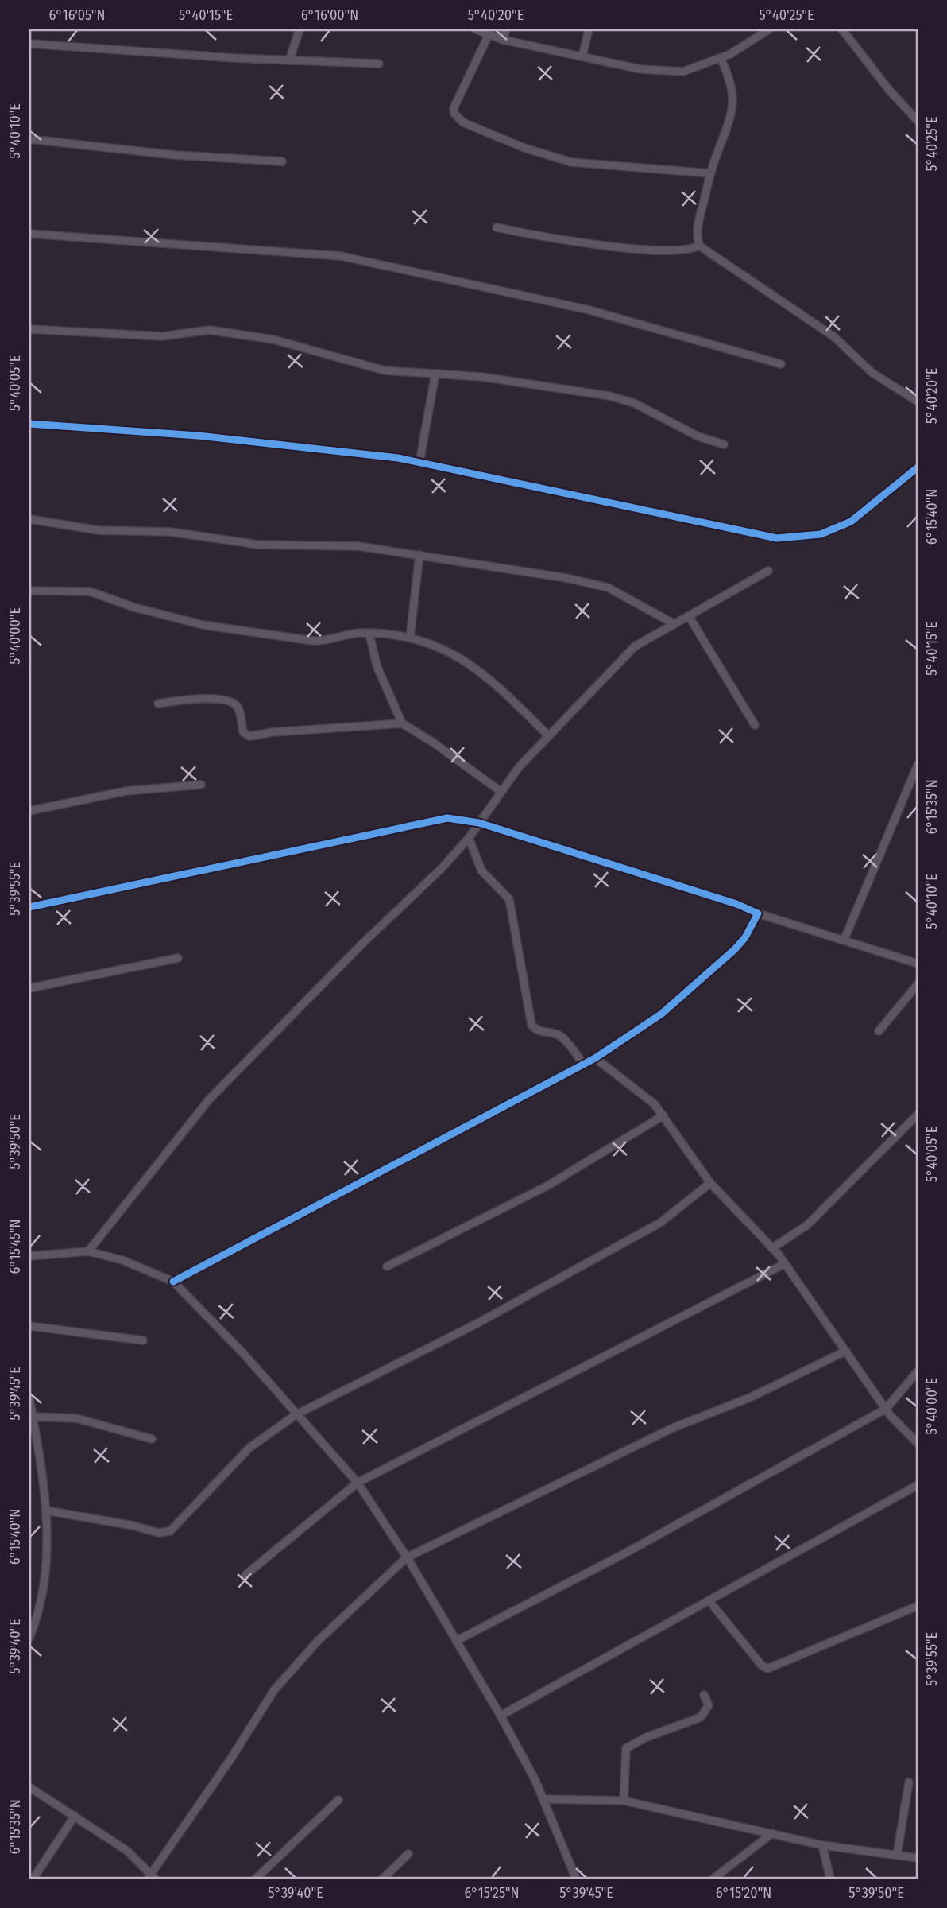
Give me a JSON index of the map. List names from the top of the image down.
{
  "coordinates": [
    "6°16'05\"N",
    "5°40'15\"E",
    "6°16'00\"N",
    "5°40'20\"E",
    "5°40'25\"E",
    "5°40'10\"E",
    "5°40'05\"E",
    "6°15'40\"N",
    "5°40'00\"E",
    "6°15'35\"N",
    "5°39'55\"E",
    "5°39'50\"E",
    "6°15'45\"N",
    "5°39'45\"E",
    "5°39'40\"E",
    "6°15'25\"N",
    "6°15'20\"N"
  ]
}
